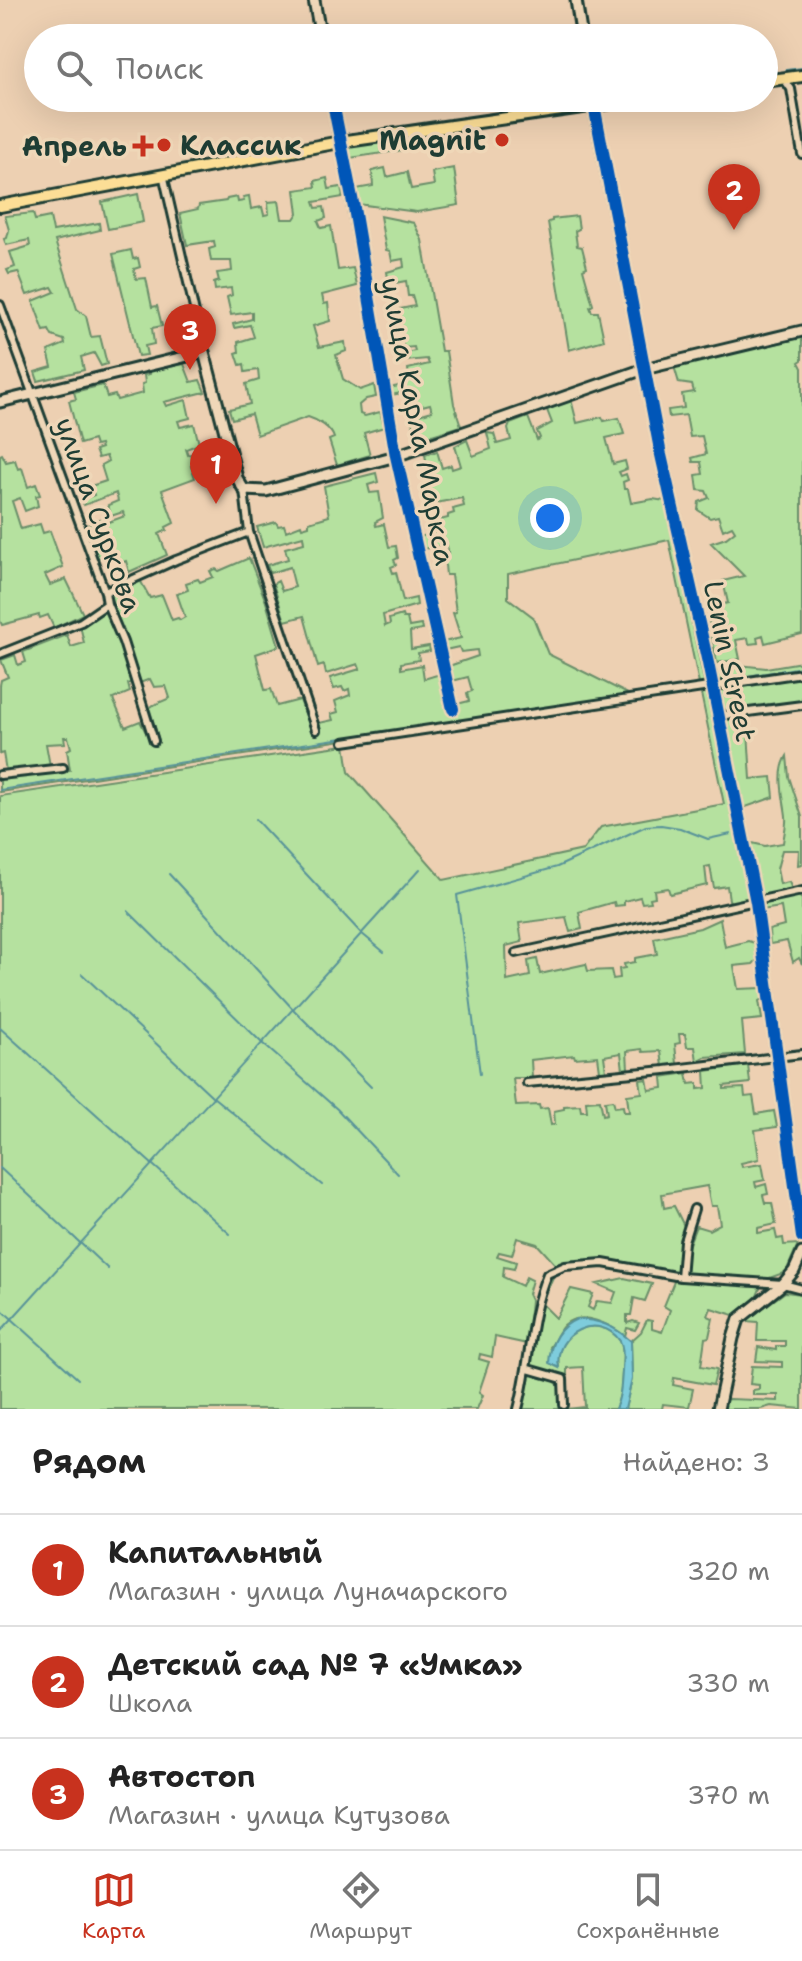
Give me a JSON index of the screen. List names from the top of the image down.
{
  "streets": {
    "street": ["улица Карла Маркса", "улица Суркова", "Lenin Street"]
  },
  "places": {
    "other": ["Magnit", "Классик"],
    "health": ["Апрель"]
  },
  "page": {
    "search": "Поиск",
    "pins": ["2", "3", "1"],
    "heading": ["Рядом", "Найдено: 3"],
    "list": [
      {
        "mark": "1",
        "name": "Капитальный",
        "note": "Магазин · улица Луначарского",
        "value": "320 m"
      },
      {
        "mark": "2",
        "name": "Детский сад № 7 «Умка»",
        "note": "Школа",
        "value": "330 m"
      },
      {
        "mark": "3",
        "name": "Автостоп",
        "note": "Магазин · улица Кутузова",
        "value": "370 m"
      }
    ],
    "nav": ["Карта", "Маршрут", "Сохранённые"]
  }
}
